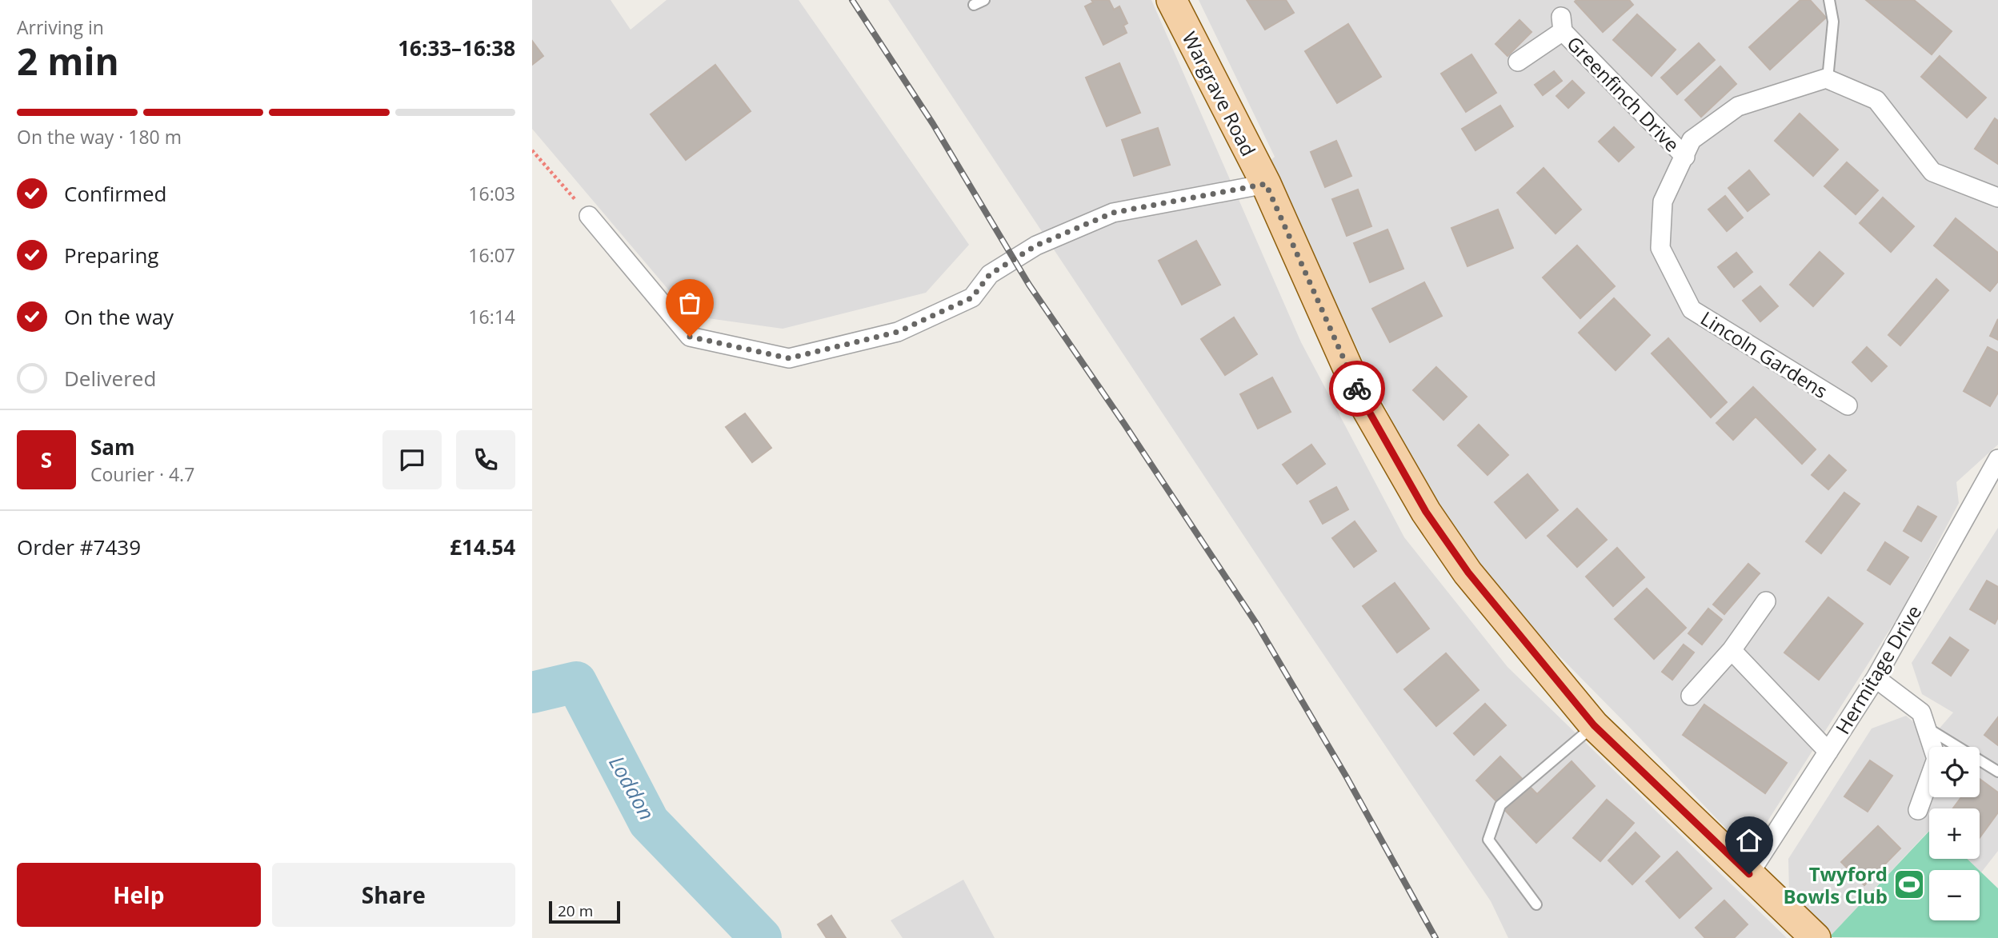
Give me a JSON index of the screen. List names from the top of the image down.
{
  "streets": {
    "main road": ["Wargrave Road"],
    "street": ["Greenfinch Drive", "Lincoln Gardens", "Hermitage Drive"]
  },
  "crossings": [
    ["Wargrave Road", "Hermitage Drive"],
    ["Greenfinch Drive", "Lincoln Gardens"]
  ],
  "water": ["Loddon"],
  "places": {
    "sports": ["Twyford Bowls Club"]
  },
  "scale_bar": "20 m",
  "page": {
    "heading": ["2 min", "Arriving in", "16:33–16:38"],
    "panel": [
      "Sam",
      "Courier · 4.7",
      "Order #7439",
      "£14.54"
    ],
    "bar": "On the way · 180 m",
    "list": [
      ["Confirmed", "16:03"],
      ["Preparing", "16:07"],
      ["On the way", "16:14"],
      "Delivered"
    ],
    "round": "S",
    "map_buttons": ["+", "−"],
    "buttons": ["Help", "Share"],
    "scale": "20 m"
  }
}
